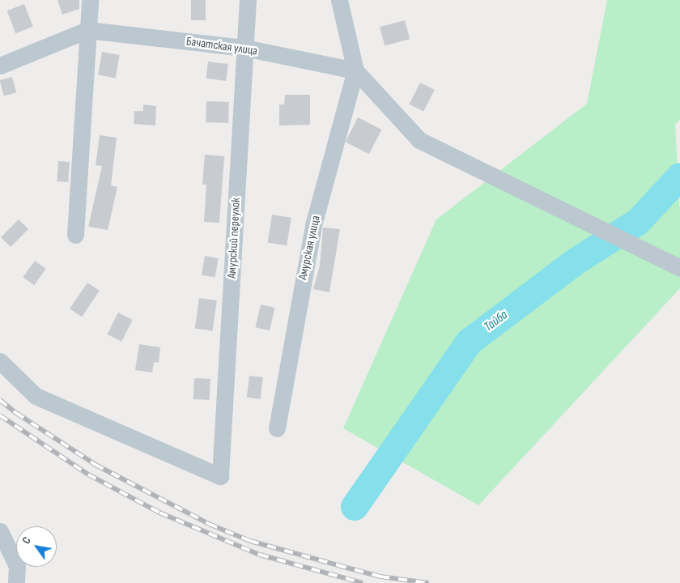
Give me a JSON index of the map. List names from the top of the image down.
{
  "streets": {
    "street": ["Бачатская улица", "Амурский переулок", "Амурская улица"]
  },
  "crossings": [
    ["Бачатская улица", "Амурский переулок"],
    ["Бачатская улица", "Амурская улица"]
  ],
  "water": ["Тайба"],
  "north": "top left"
}
